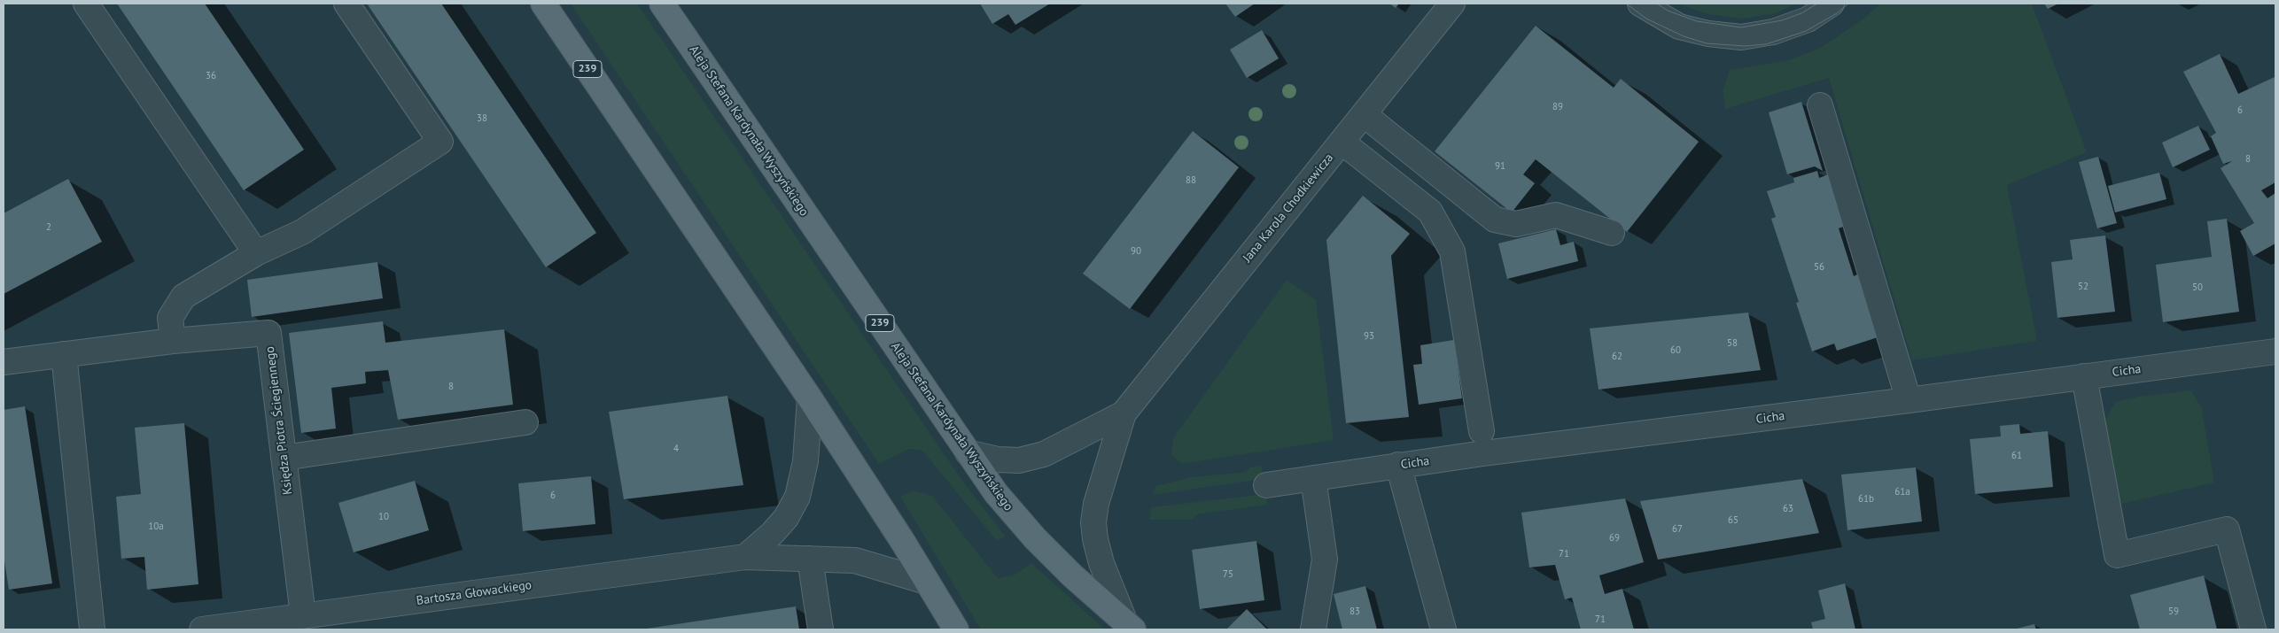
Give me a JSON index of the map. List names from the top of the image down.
{
  "streets": {
    "main road": ["239", "Aleja Stefana Kardynała Wyszyńskiego"],
    "street": [
      "Jana Karola Chodkiewicza",
      "Cicha",
      "Księdza Piotra Ściegiennego",
      "Bartosza Głowackiego"
    ]
  },
  "crossings": [
    ["239", "Bartosza Głowackiego"],
    ["Aleja Stefana Kardynała Wyszyńskiego", "Jana Karola Chodkiewicza"],
    ["Księdza Piotra Ściegiennego", "Bartosza Głowackiego"]
  ],
  "house_numbers": [
    "36",
    "89",
    "6",
    "38",
    "8",
    "91",
    "88",
    "2",
    "90",
    "56",
    "52",
    "50",
    "93",
    "58",
    "60",
    "62",
    "8",
    "4",
    "61",
    "61a",
    "6",
    "61b",
    "63",
    "10",
    "65",
    "10a",
    "67",
    "69",
    "71",
    "75",
    "83",
    "59",
    "71"
  ]
}
